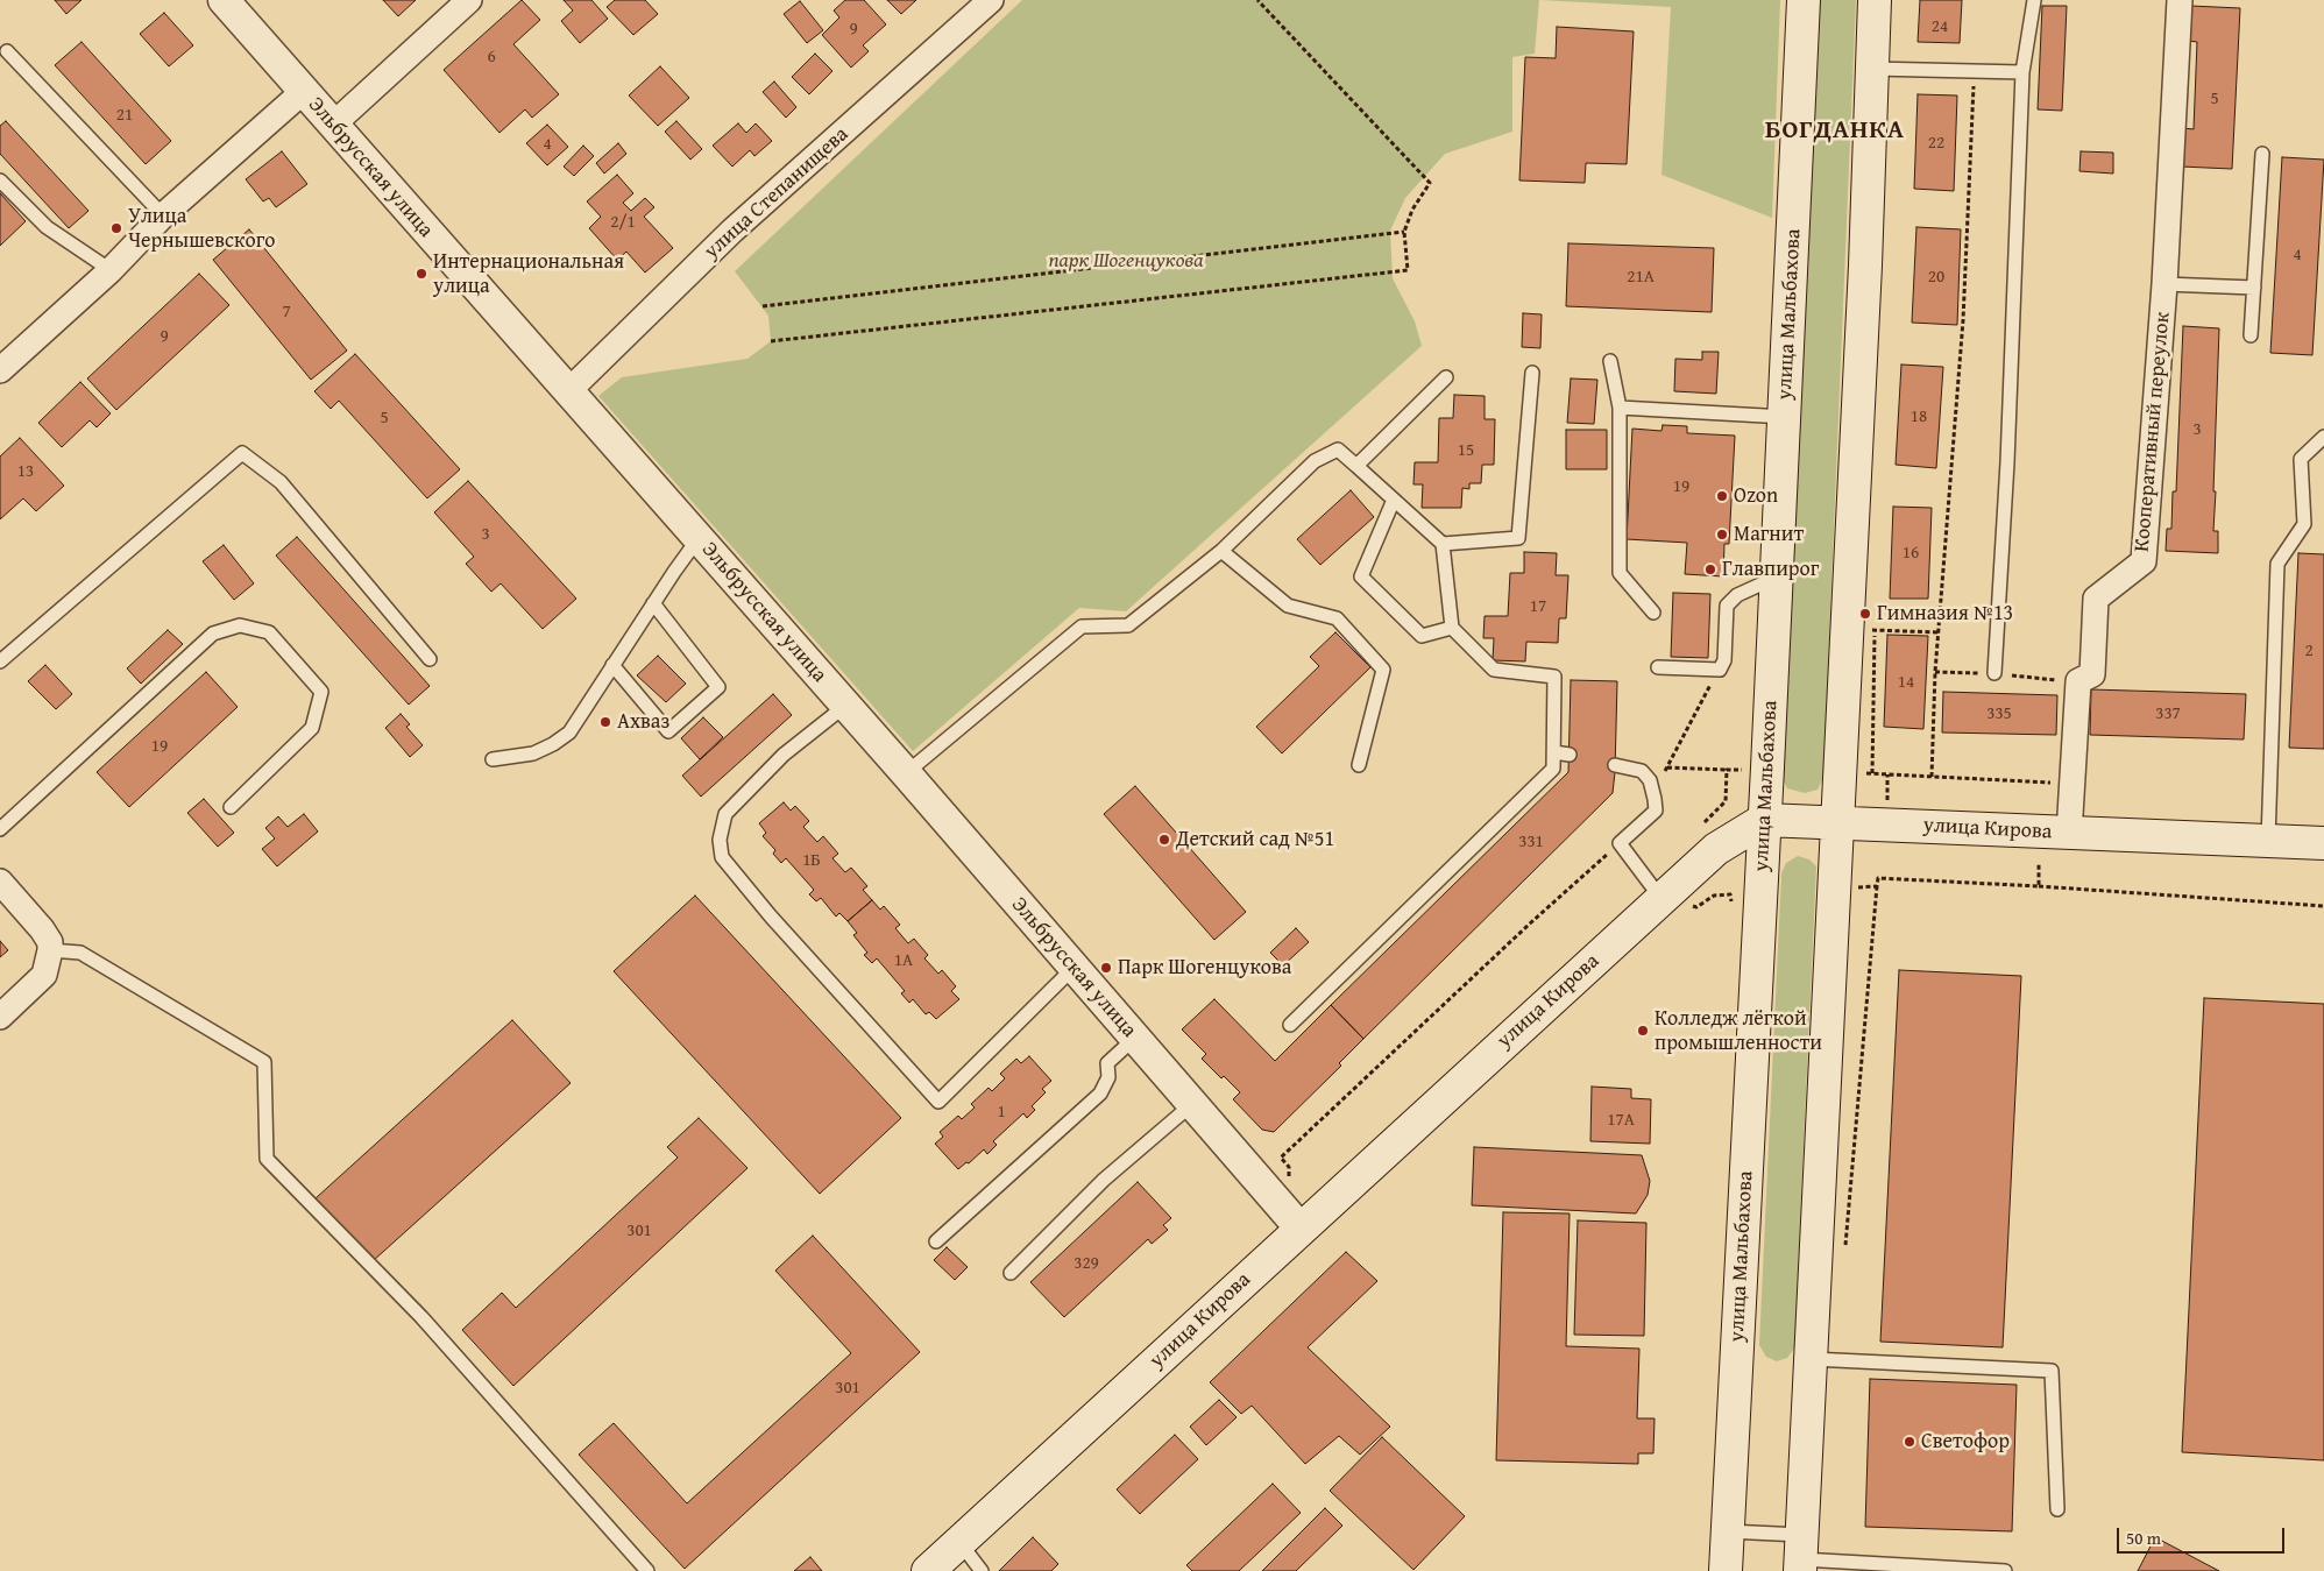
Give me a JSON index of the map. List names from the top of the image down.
{
  "streets": {
    "main road": ["улица Мальбахова", "улица Кирова"],
    "street": ["Эльбрусская улица", "улица Степанищева", "Кооперативный переулок"]
  },
  "crossings": [
    ["Эльбрусская улица", "улица Степанищева"],
    ["Эльбрусская улица", "улица Кирова"],
    ["улица Мальбахова", "улица Кирова"],
    ["Кооперативный переулок", "улица Кирова"]
  ],
  "districts": ["БОГДАНКА"],
  "parks": ["парк Шогенцукова"],
  "places": [
    "Улица Чернышевского",
    "Интернациональная улица",
    "Ozon",
    "Магнит",
    "Главпирог",
    "Гимназия №13",
    "Ахваз",
    "Детский сад №51",
    "Парк Шогенцукова",
    "Колледж лёгкой промышленности",
    "Светофор"
  ],
  "house_numbers": [
    "24",
    "9",
    "6",
    "5",
    "21",
    "22",
    "4",
    "2/1",
    "4",
    "21А",
    "20",
    "7",
    "9",
    "18",
    "5",
    "3",
    "15",
    "13",
    "19",
    "3",
    "16",
    "17",
    "2",
    "14",
    "335",
    "337",
    "19",
    "331",
    "1Б",
    "1А",
    "1",
    "17А",
    "301",
    "329",
    "301"
  ],
  "scale_bar": "50 m"
}
